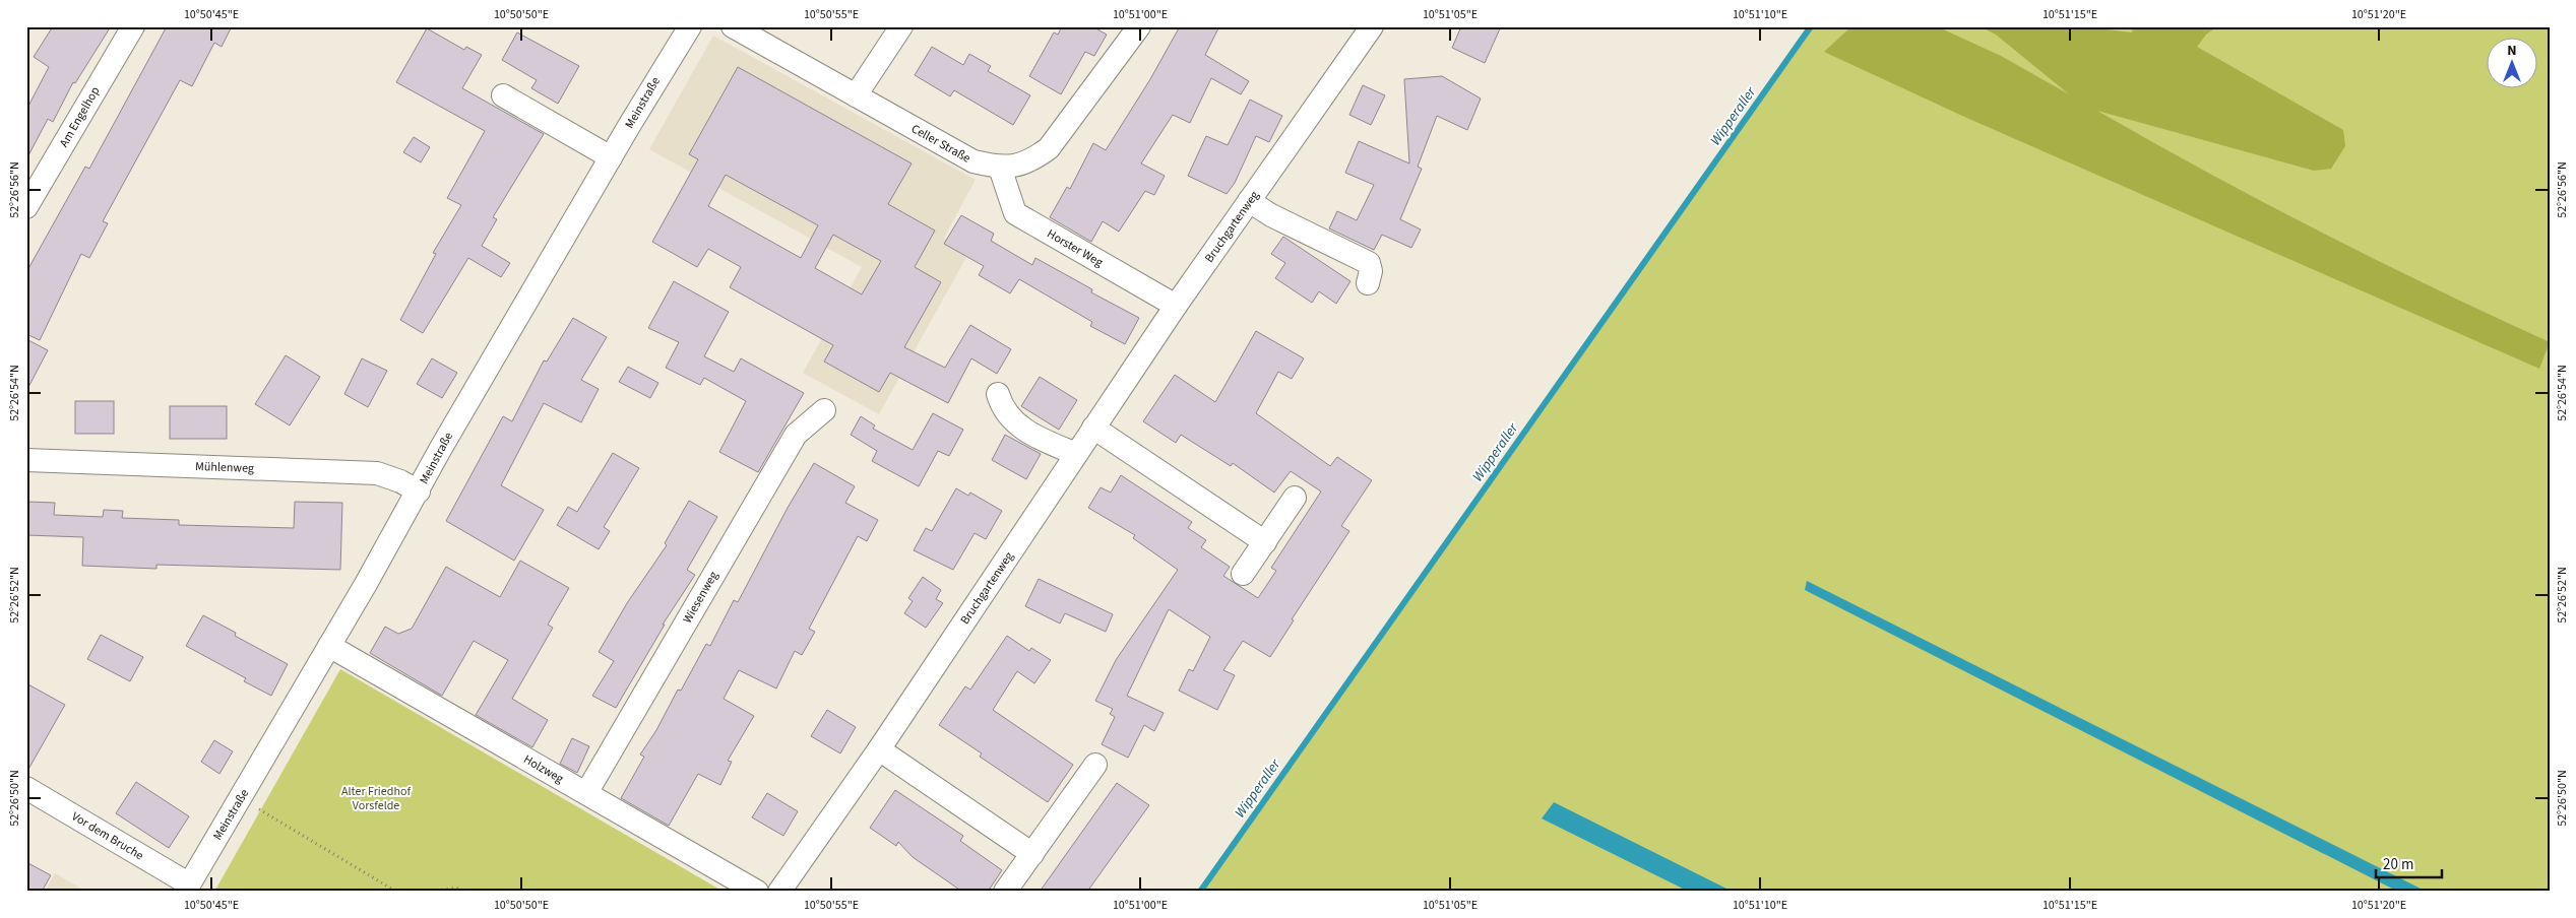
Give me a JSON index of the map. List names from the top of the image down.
{
  "streets": {
    "street": [
      "Meinstraße",
      "Am Engelhop",
      "Celler Straße",
      "Bruchgartenweg",
      "Horster Weg",
      "Mühlenweg",
      "Wiesenweg",
      "Holzweg",
      "Vor dem Bruche"
    ]
  },
  "crossings": [
    ["Meinstraße", "Mühlenweg"],
    ["Meinstraße", "Holzweg"],
    ["Meinstraße", "Vor dem Bruche"],
    ["Celler Straße", "Horster Weg"],
    ["Bruchgartenweg", "Horster Weg"],
    ["Wiesenweg", "Holzweg"]
  ],
  "water": ["Wipperaller"],
  "parks": ["Alter Friedhof Vorsfelde"],
  "scale_bar": "20 m",
  "north": "top",
  "coordinates": [
    "10°50'45\"E",
    "10°50'50\"E",
    "10°50'55\"E",
    "10°51'00\"E",
    "10°51'05\"E",
    "10°51'10\"E",
    "10°51'15\"E",
    "10°51'20\"E",
    "52°26'56\"N",
    "52°26'54\"N",
    "52°26'52\"N",
    "52°26'50\"N"
  ]
}
